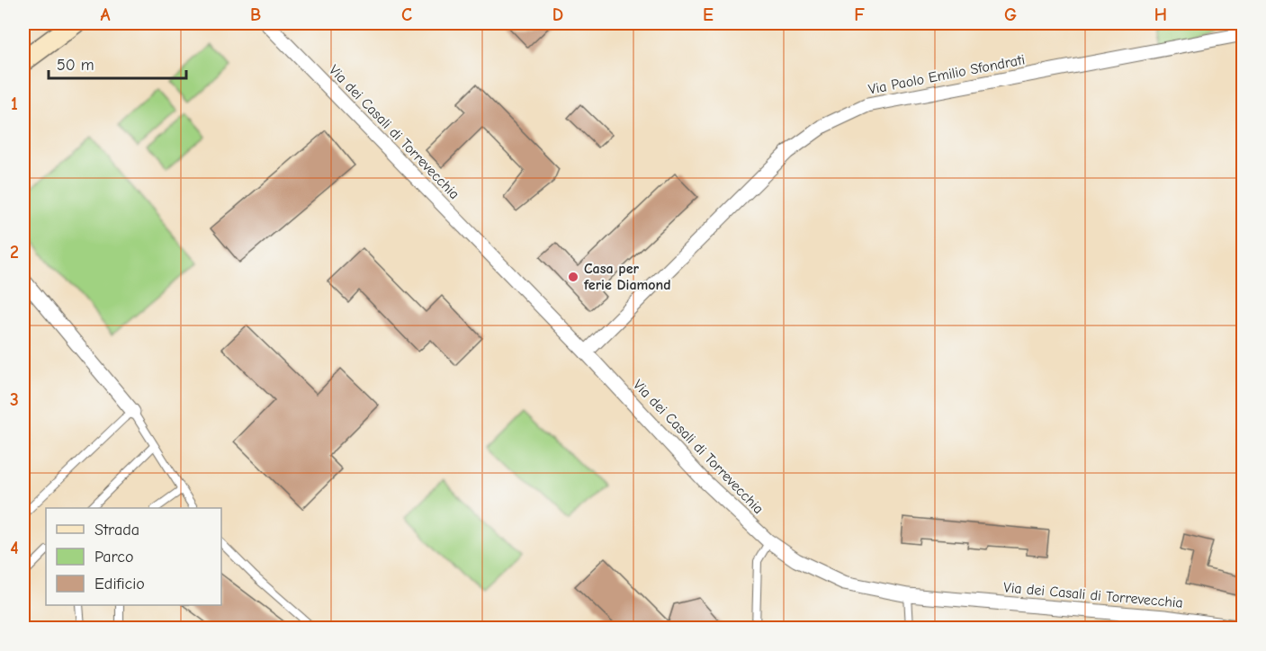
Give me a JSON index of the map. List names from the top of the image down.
{
  "streets": {
    "street": ["Via Paolo Emilio Sfondrati", "Via dei Casali di Torrevecchia"]
  },
  "crossings": [
    ["Via Paolo Emilio Sfondrati", "Via dei Casali di Torrevecchia"]
  ],
  "places": ["Casa per ferie Diamond"],
  "legend": ["Strada", "Parco", "Edificio"],
  "scale_bar": "50 m",
  "grid": {
    "columns": [
      "A",
      "B",
      "C",
      "D",
      "E",
      "F",
      "G",
      "H"
    ],
    "rows": [
      "1",
      "2",
      "3",
      "4"
    ]
  }
}
